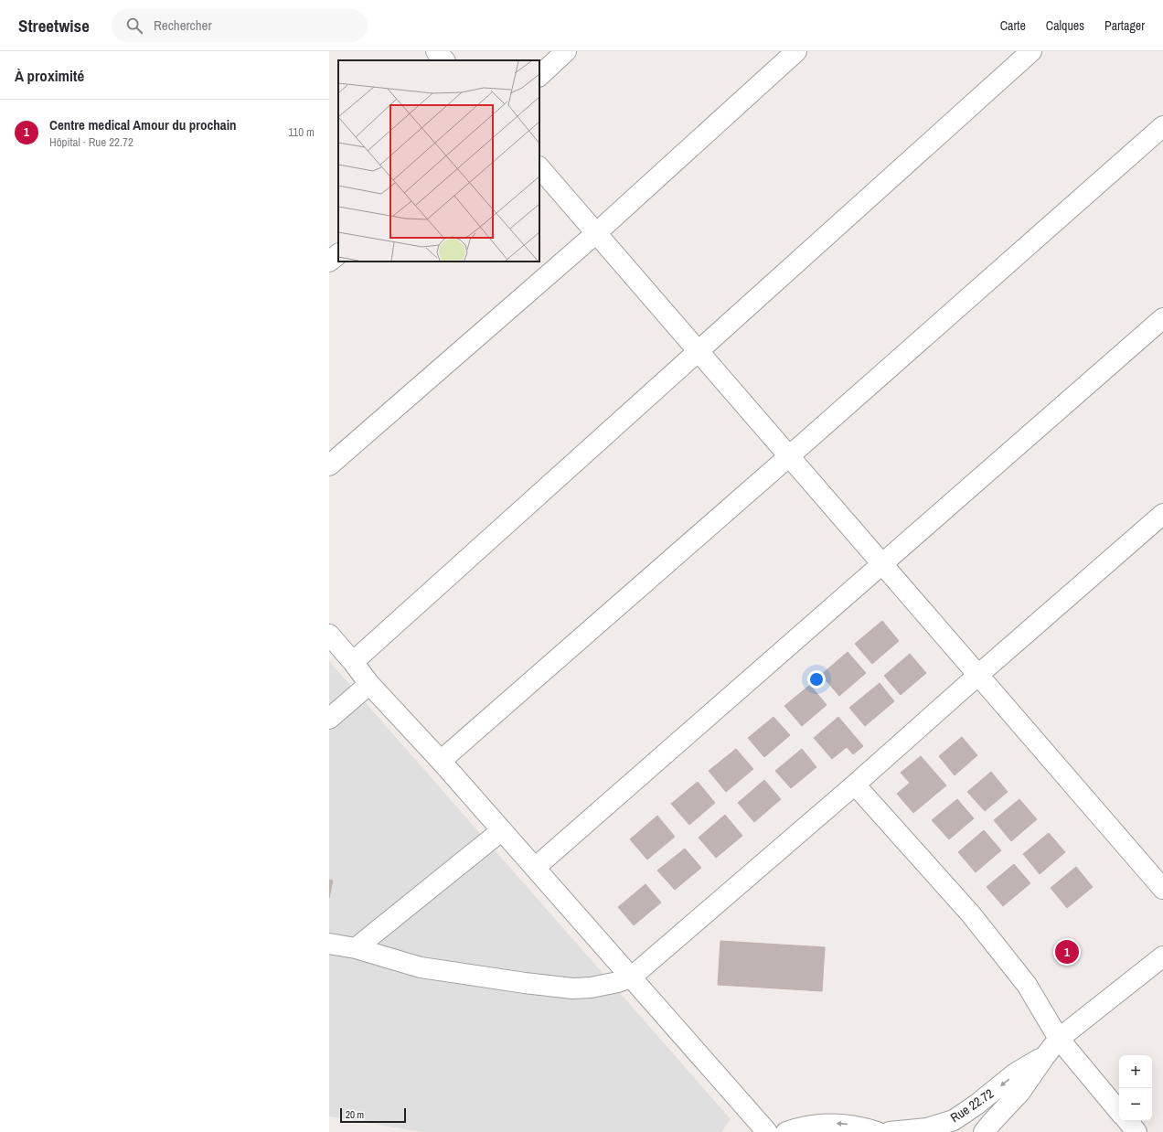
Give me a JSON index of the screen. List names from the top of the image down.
{
  "streets": {
    "street": ["Rue 22.72"]
  },
  "scale_bar": "20 m",
  "page": {
    "header": "Streetwise",
    "search": "Rechercher",
    "nav": ["Carte", "Calques", "Partager"],
    "heading": "À proximité",
    "list": [
      {
        "mark": "1",
        "name": "Centre medical Amour du prochain",
        "note": "Hôpital · Rue 22.72",
        "value": "110 m"
      }
    ],
    "pins": "1",
    "map_buttons": ["+", "−"],
    "scale": "20 m"
  }
}
